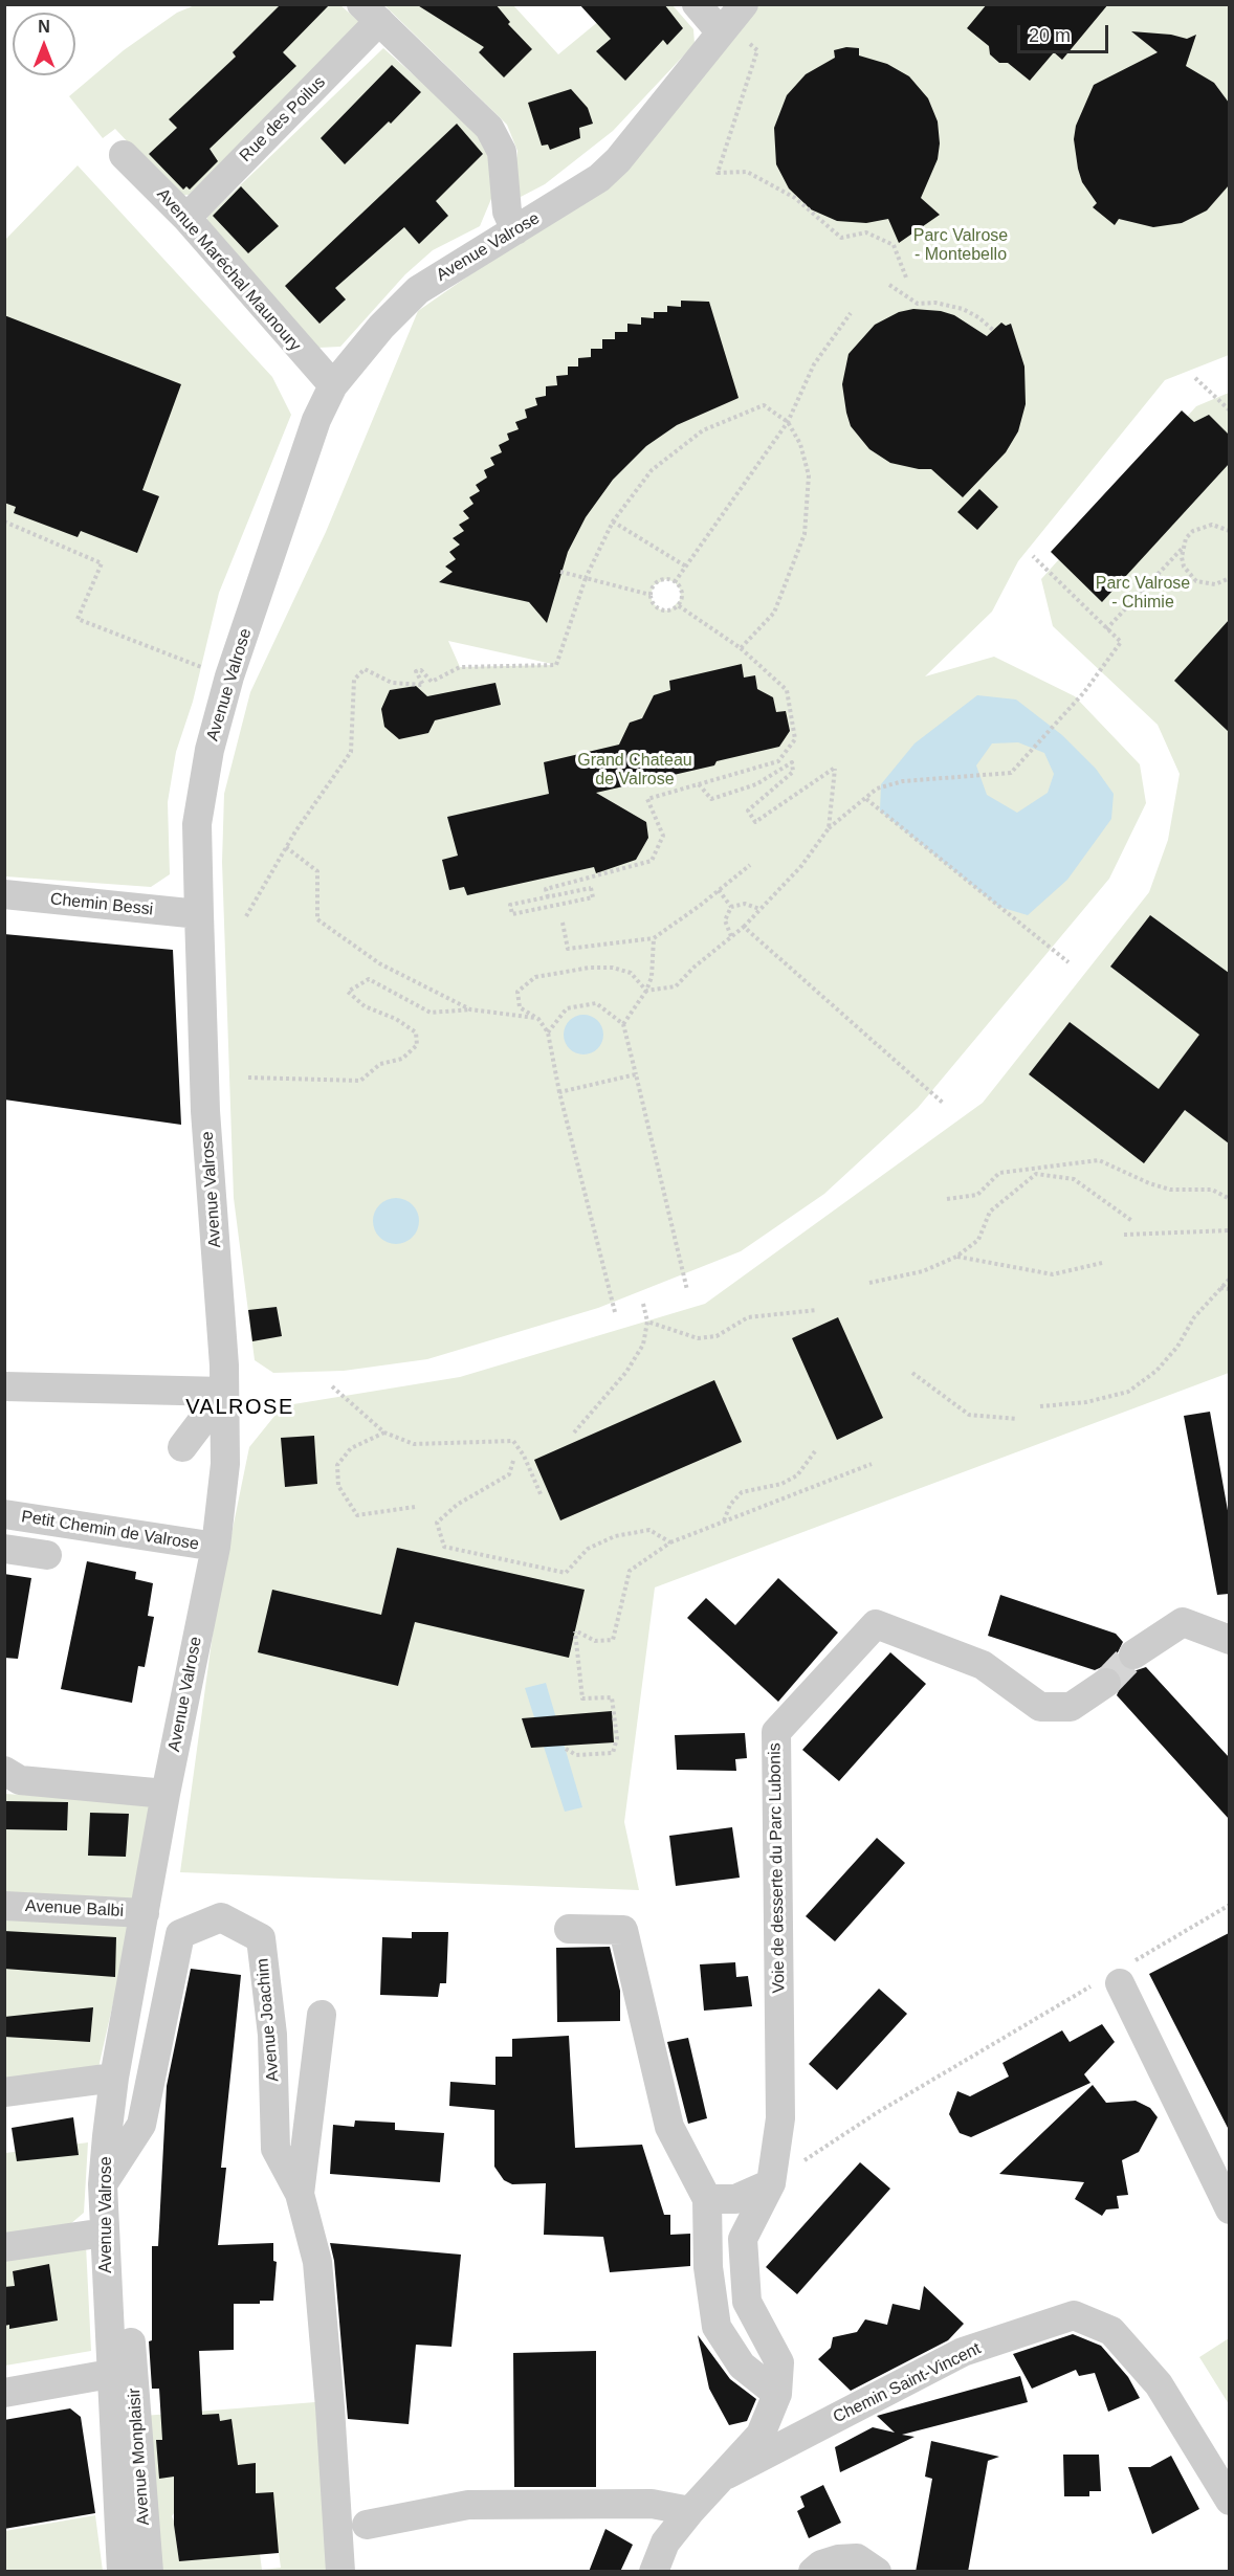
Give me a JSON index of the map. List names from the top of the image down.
{
  "streets": {
    "street": [
      "Rue des Poilus",
      "Avenue Valrose",
      "Avenue Maréchal Maunoury",
      "Chemin Bessi",
      "Petit Chemin de Valrose",
      "Voie de desserte du Parc Lubonis",
      "Avenue Balbi",
      "Avenue Joachim",
      "Chemin Saint-Vincent",
      "Avenue Monplaisir"
    ]
  },
  "crossings": [
    ["Rue des Poilus", "Avenue Maréchal Maunoury"],
    ["Avenue Valrose", "Avenue Maréchal Maunoury"],
    ["Avenue Valrose", "Chemin Bessi"],
    ["Avenue Valrose", "Petit Chemin de Valrose"],
    ["Avenue Valrose", "Avenue Balbi"],
    ["Avenue Valrose", "Avenue Joachim"],
    ["Voie de desserte du Parc Lubonis", "Chemin Saint-Vincent"]
  ],
  "districts": ["VALROSE"],
  "parks": ["Parc Valrose - Montebello", "Parc Valrose - Chimie", "Grand Chateau de Valrose"],
  "scale_bar": "20 m",
  "north": "top"
}
